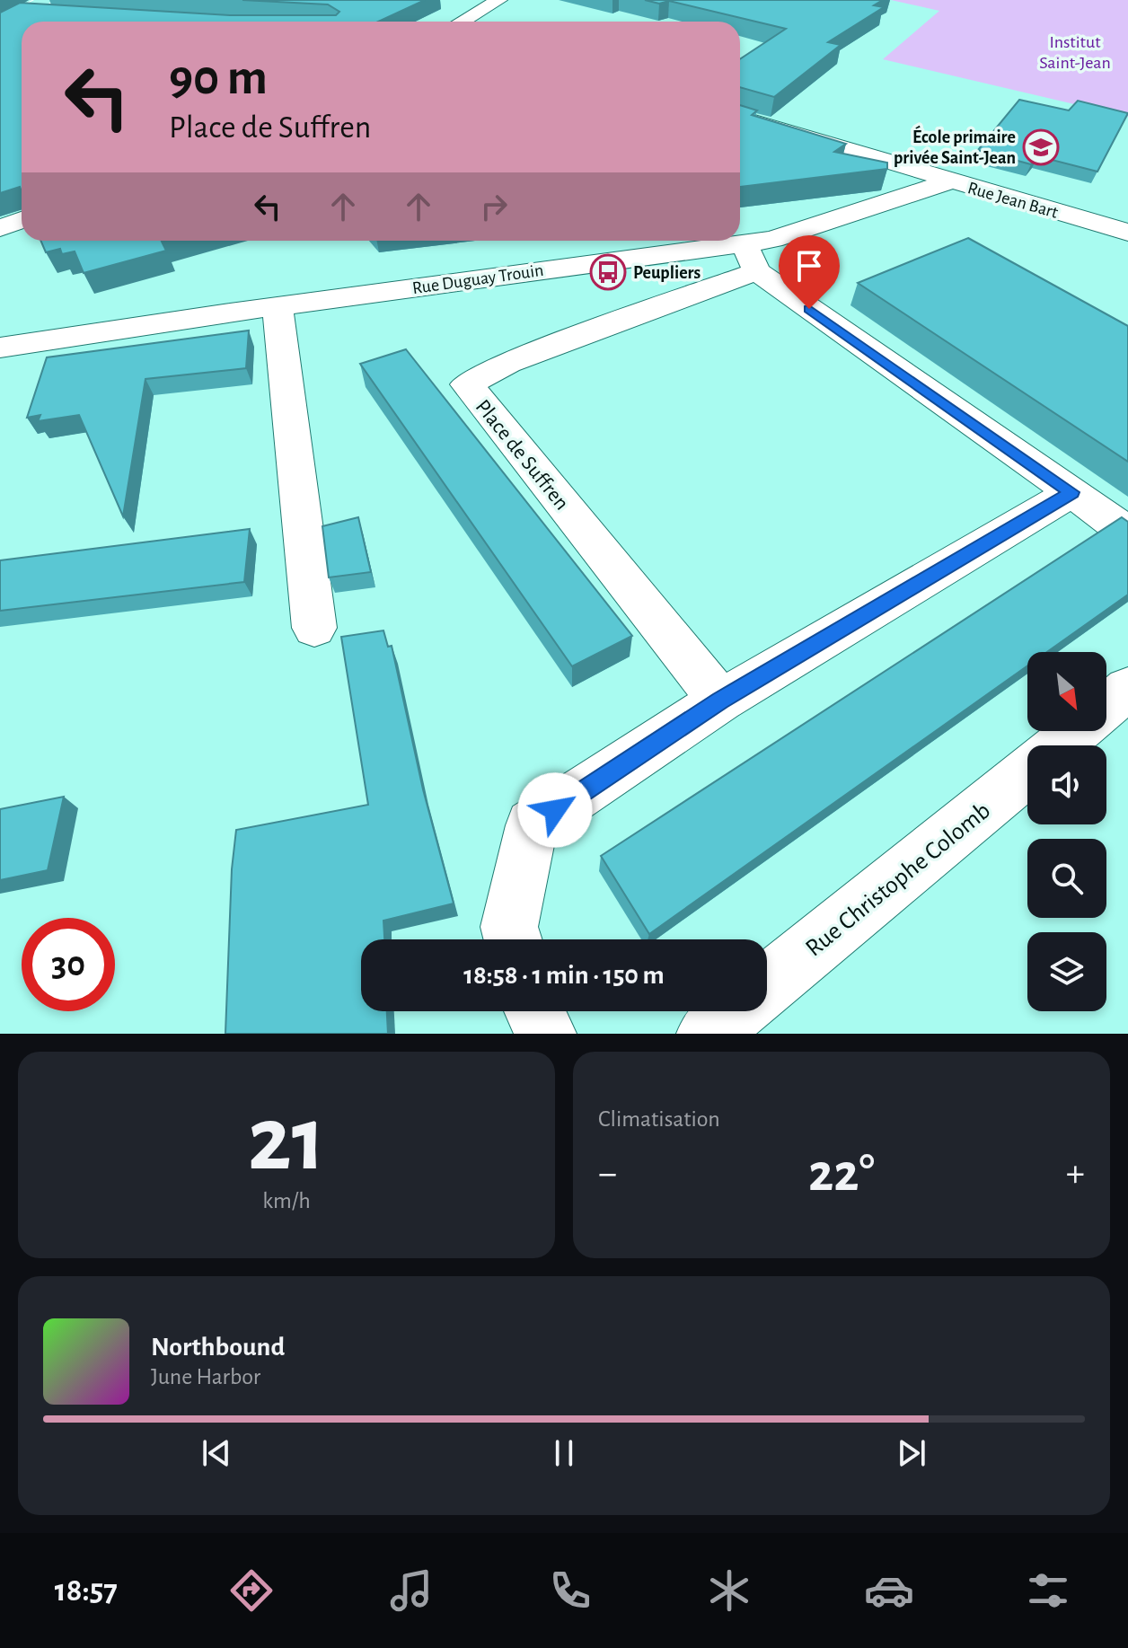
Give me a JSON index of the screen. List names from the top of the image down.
{
  "streets": {
    "street": [
      "Rue Jean Bart",
      "Rue Duguay Trouin",
      "Place de Suffren",
      "Rue Christophe Colomb"
    ]
  },
  "crossings": [
    ["Rue Jean Bart", "Rue Duguay Trouin"],
    ["Rue Duguay Trouin", "Place de Suffren"]
  ],
  "parks": ["Institut Saint-Jean"],
  "places": {
    "school or university": ["École primaire privée Saint-Jean"],
    "bus stop": ["Peupliers"]
  },
  "north": "bottom right",
  "page": {
    "turn": ["90 m", "Place de Suffren"],
    "limit": "30",
    "trip": "18:58 · 1 min · 150 m",
    "tile": [
      ["21", "km/h"],
      "Climatisation"
    ],
    "heat": ["−", "22°", "+"],
    "song": ["Northbound", "June Harbor"],
    "tabs": "18:57"
  }
}
